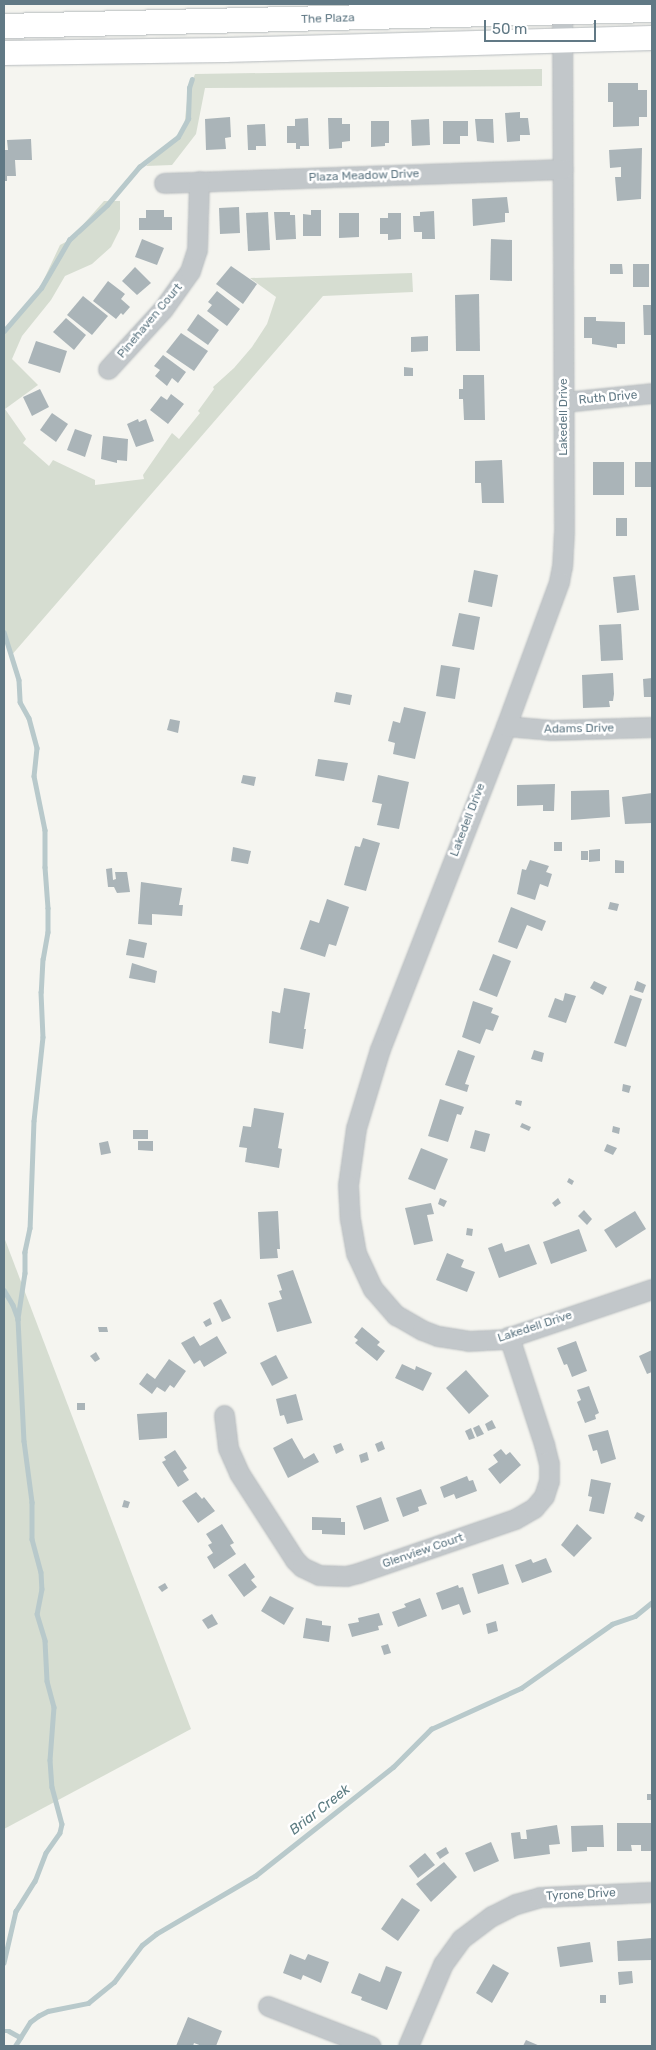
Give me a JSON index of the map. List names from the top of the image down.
{
  "streets": {
    "main road": ["The Plaza"],
    "street": [
      "Plaza Meadow Drive",
      "Pinehaven Court",
      "Ruth Drive",
      "Lakedell Drive",
      "Adams Drive",
      "Glenview Court",
      "Tyrone Drive"
    ]
  },
  "crossings": [
    ["The Plaza", "Lakedell Drive"],
    ["Plaza Meadow Drive", "Pinehaven Court"],
    ["Plaza Meadow Drive", "Lakedell Drive"],
    ["Ruth Drive", "Lakedell Drive"],
    ["Lakedell Drive", "Adams Drive"],
    ["Lakedell Drive", "Glenview Court"]
  ],
  "water": ["Briar Creek"],
  "scale_bar": "50 m"
}
